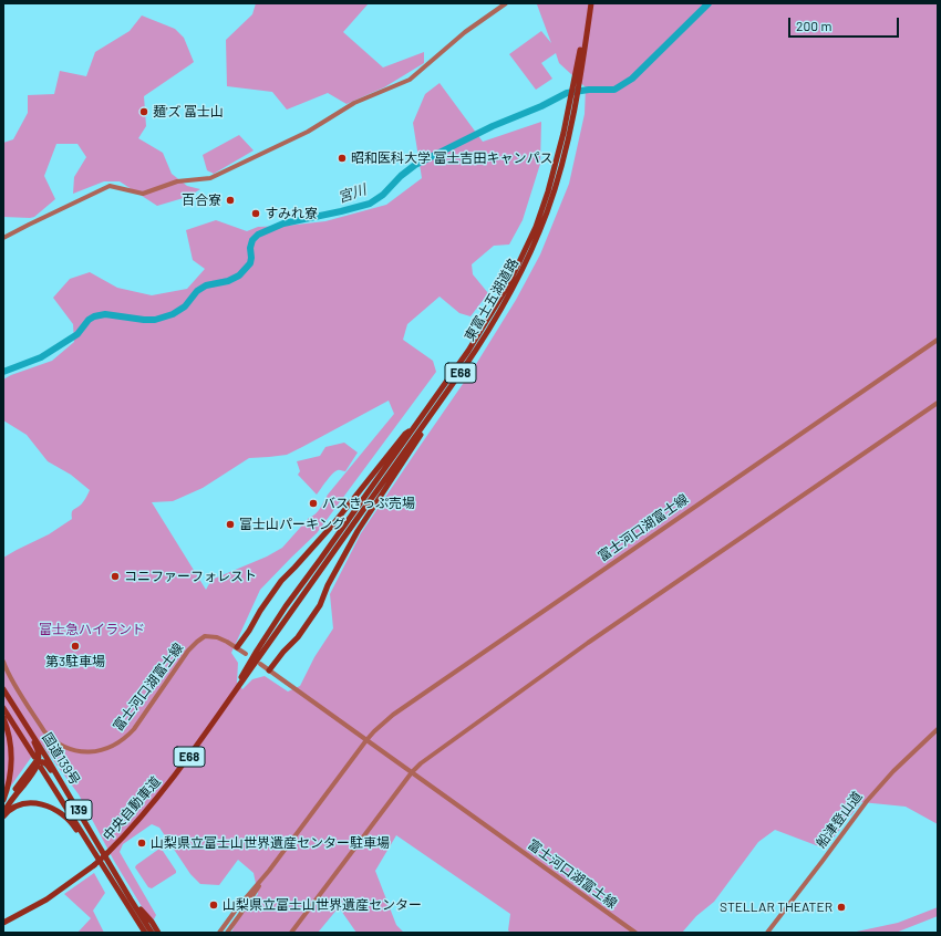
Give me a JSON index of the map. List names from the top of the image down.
{
  "streets": {
    "highway": [
      "東富士五湖道路",
      "E68",
      "国道139号",
      "中央自動車道",
      "139"
    ],
    "main road": ["富士河口湖富士線", "船津登山道"]
  },
  "crossings": [
    ["東富士五湖道路", "E68"],
    ["東富士五湖道路", "中央自動車道"],
    ["E68", "富士河口湖富士線"]
  ],
  "water": ["宮川"],
  "parks": ["富士急ハイランド"],
  "places": [
    "麺'ズ 冨士山",
    "昭和医科大学 富士吉田キャンパス",
    "百合寮",
    "すみれ寮",
    "バスきっぷ売場",
    "富士山パーキング",
    "コニファーフォレスト",
    "第3駐車場",
    "山梨県立富士山世界遺産センター駐車場",
    "山梨県立富士山世界遺産センター",
    "STELLAR THEATER"
  ],
  "scale_bar": "200 m"
}
